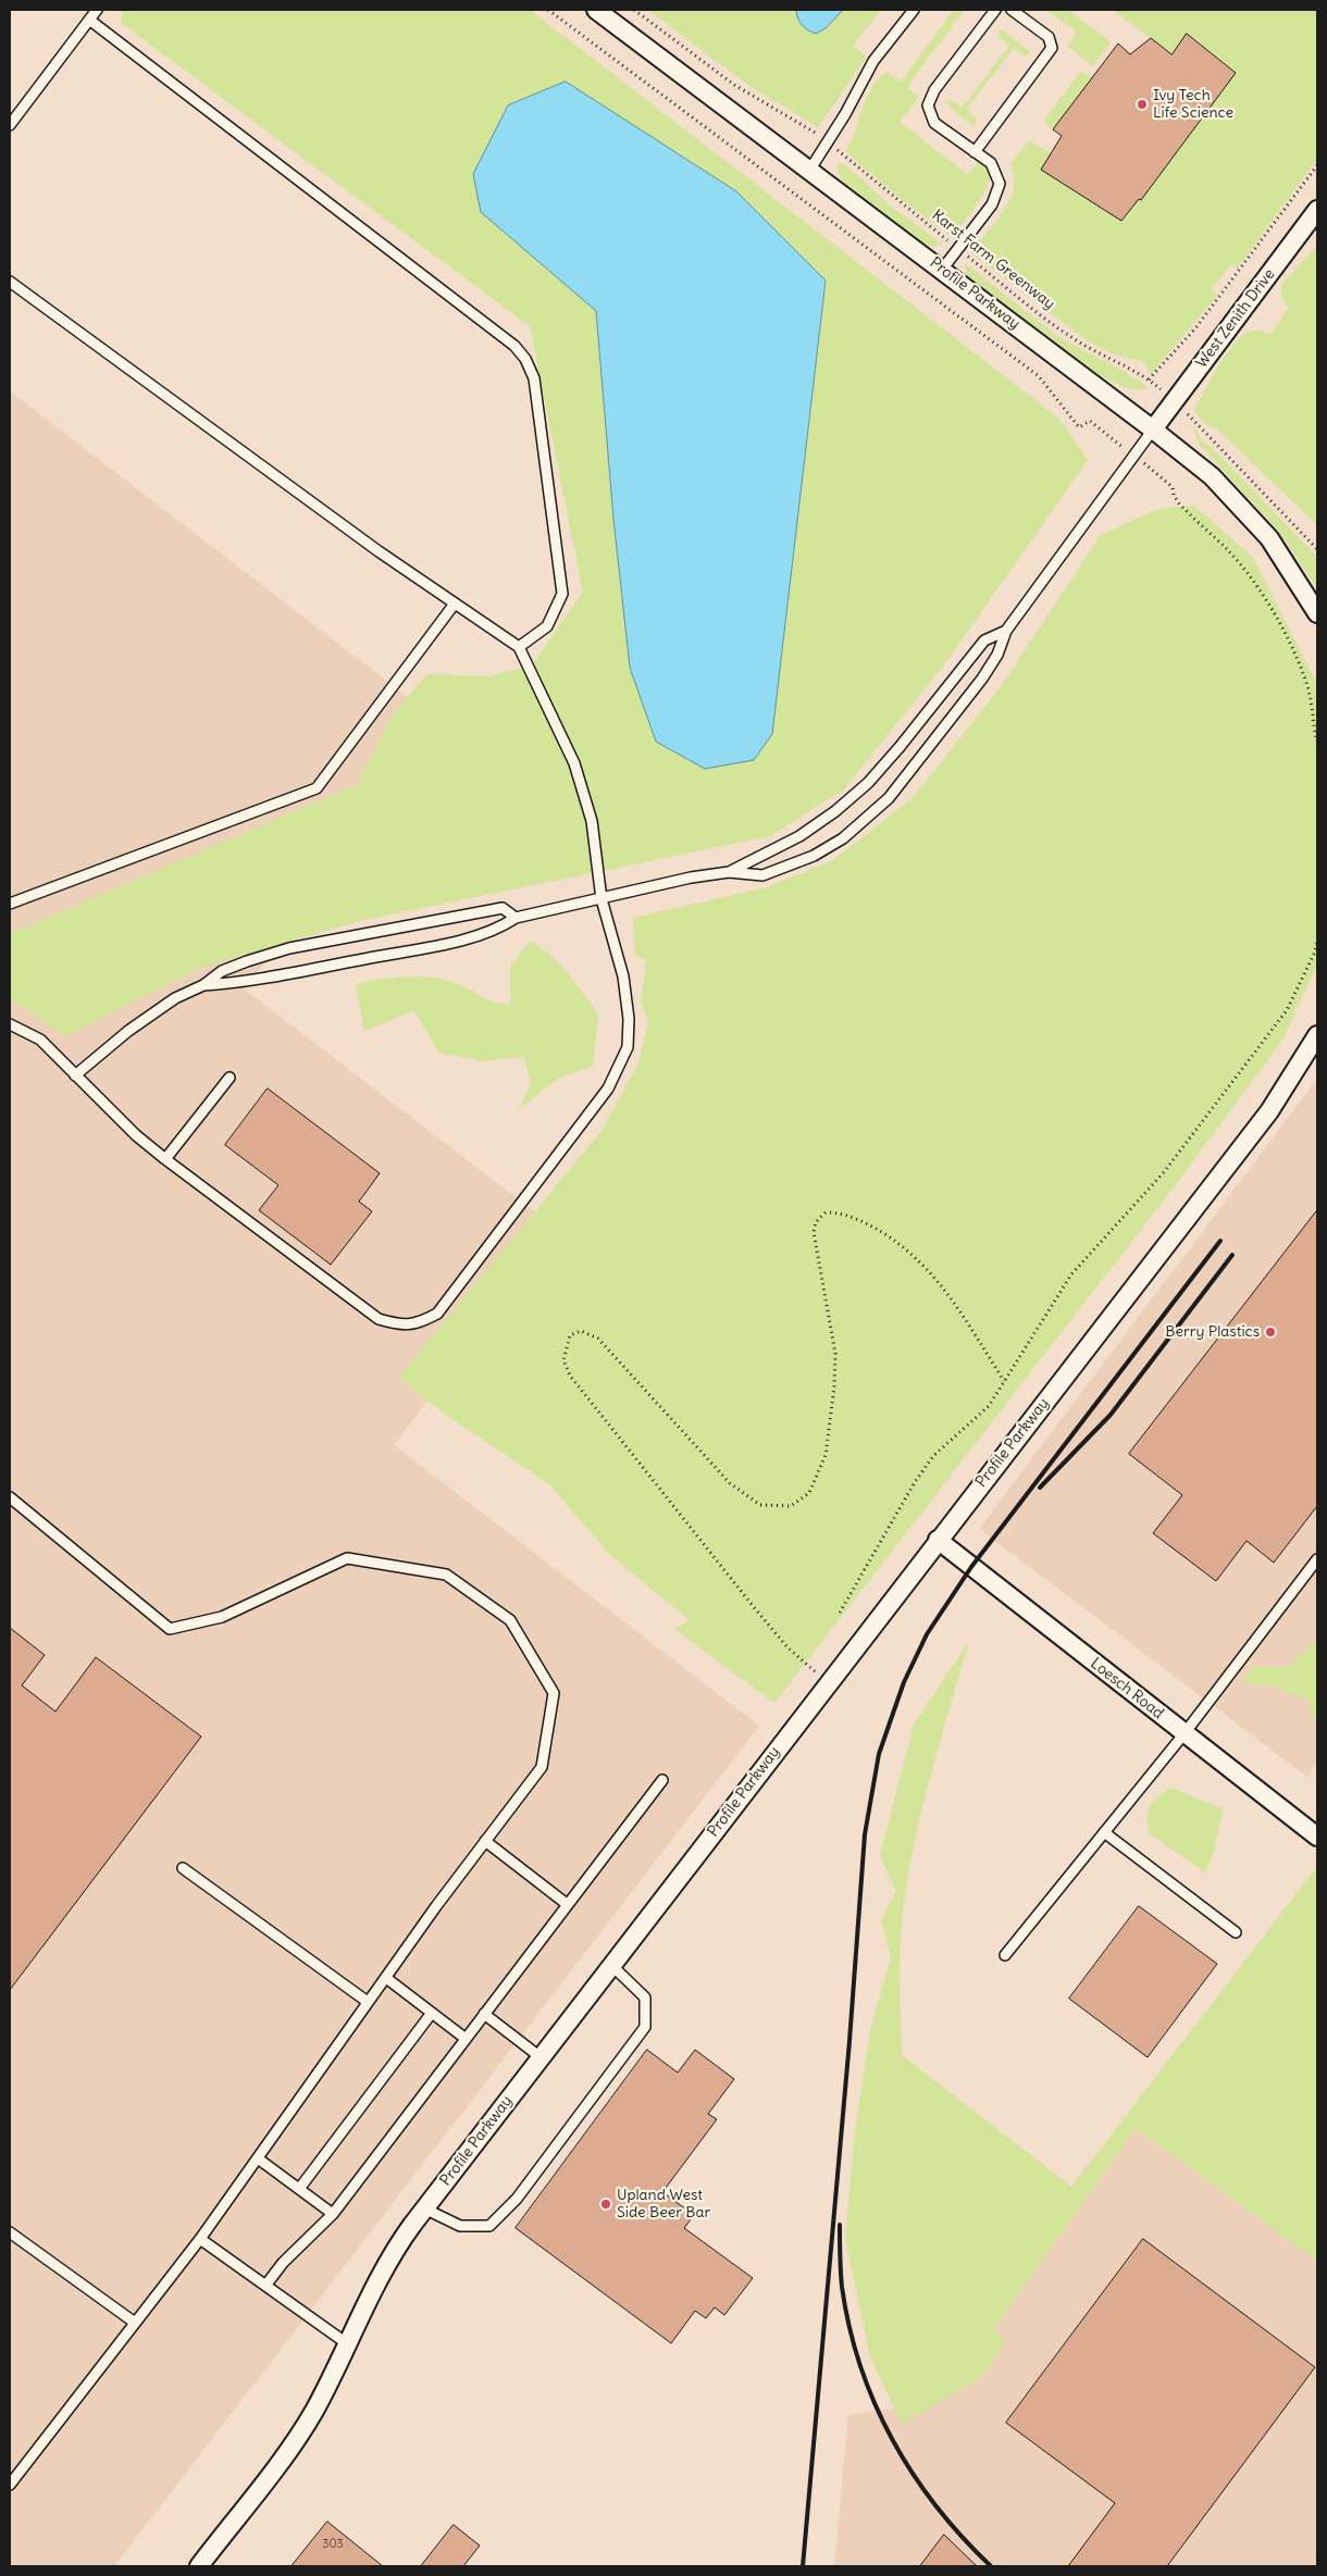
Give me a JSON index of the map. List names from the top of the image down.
{
  "streets": {
    "street": ["Profile Parkway", "West Zenith Drive", "Loesch Road"],
    "path": ["Karst Farm Greenway"]
  },
  "crossings": [
    ["Karst Farm Greenway", "West Zenith Drive"],
    ["Profile Parkway", "West Zenith Drive"],
    ["Profile Parkway", "Loesch Road"]
  ],
  "places": ["Ivy Tech Life Science", "Berry Plastics", "Upland West Side Beer Bar"],
  "house_numbers": ["303"]
}
